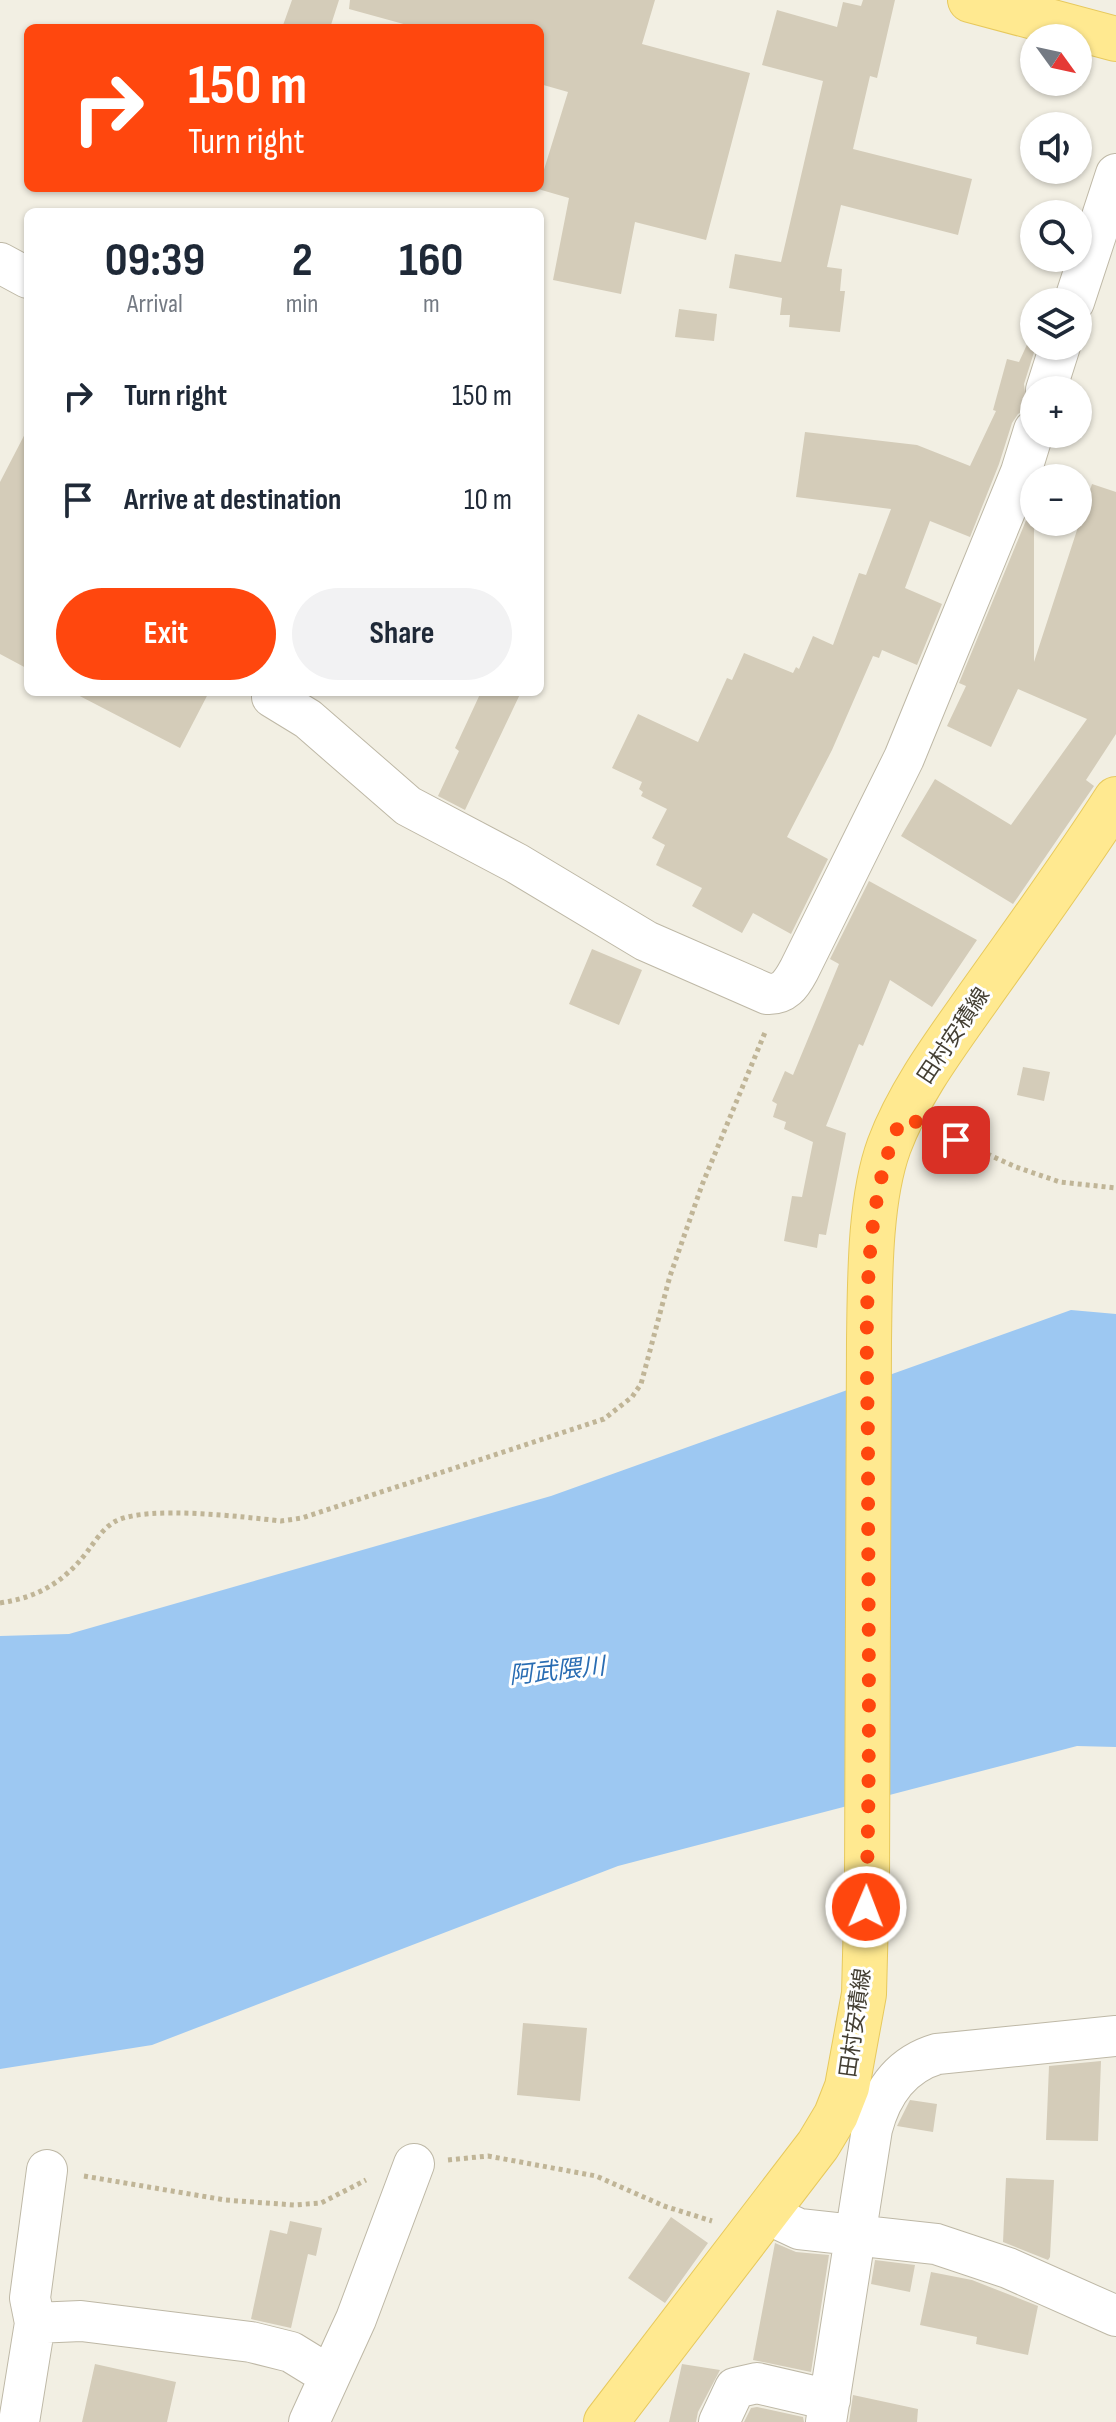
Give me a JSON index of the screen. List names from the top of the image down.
{
  "streets": {
    "main road": ["田村安積線"]
  },
  "water": ["阿武隈川"],
  "north": "bottom right",
  "page": {
    "map_buttons": ["+", "−"],
    "turn": ["150 m", "Turn right"],
    "eta": [
      "09:39",
      "Arrival",
      "2",
      "min",
      "160",
      "m"
    ],
    "list": [
      {
        "name": "Turn right",
        "value": "150 m"
      },
      {
        "name": "Arrive at destination",
        "value": "10 m"
      }
    ],
    "buttons": ["Exit", "Share"]
  }
}
